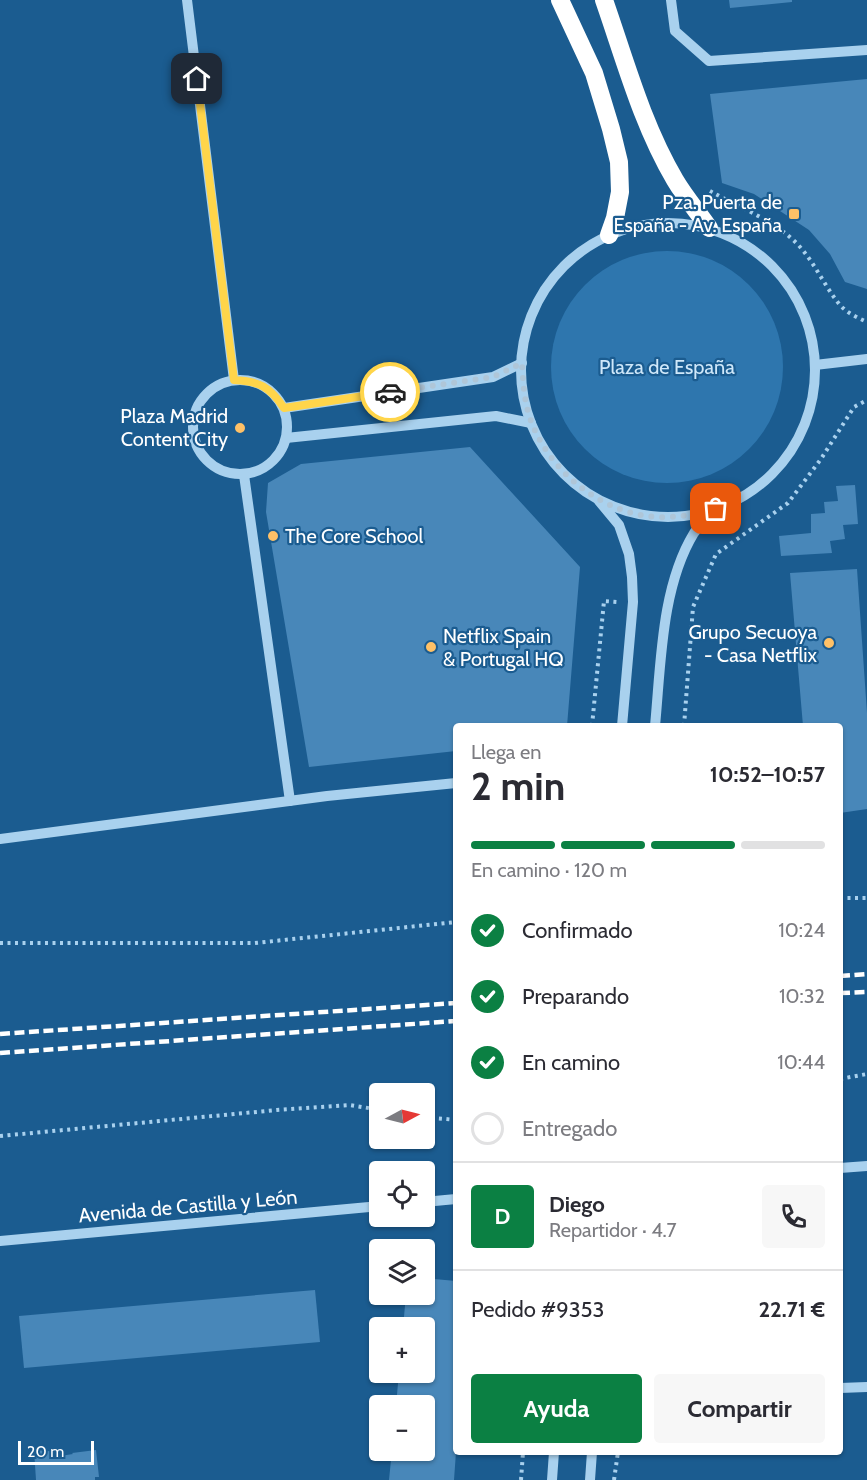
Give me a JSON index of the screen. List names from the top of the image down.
{
  "streets": {
    "street": ["Avenida de Castilla y León"]
  },
  "parks": ["Plaza de España"],
  "places": {
    "transit": ["Pza. Puerta de España - Av. España"],
    "other": [
      "Plaza Madrid Content City",
      "The Core School",
      "Grupo Secuoya - Casa Netflix",
      "Netflix Spain & Portugal HQ"
    ]
  },
  "scale_bar": "20 m",
  "north": "right",
  "page": {
    "heading": ["2 min", "Llega en", "10:52–10:57"],
    "panel": [
      "Diego",
      "Repartidor · 4.7",
      "Pedido #9353",
      "22.71 €"
    ],
    "bar": "En camino · 120 m",
    "list": [
      ["Confirmado", "10:24"],
      ["Preparando", "10:32"],
      ["En camino", "10:44"],
      "Entregado"
    ],
    "map_buttons": ["+", "−"],
    "round": "D",
    "buttons": ["Ayuda", "Compartir"],
    "scale": "20 m"
  }
}
